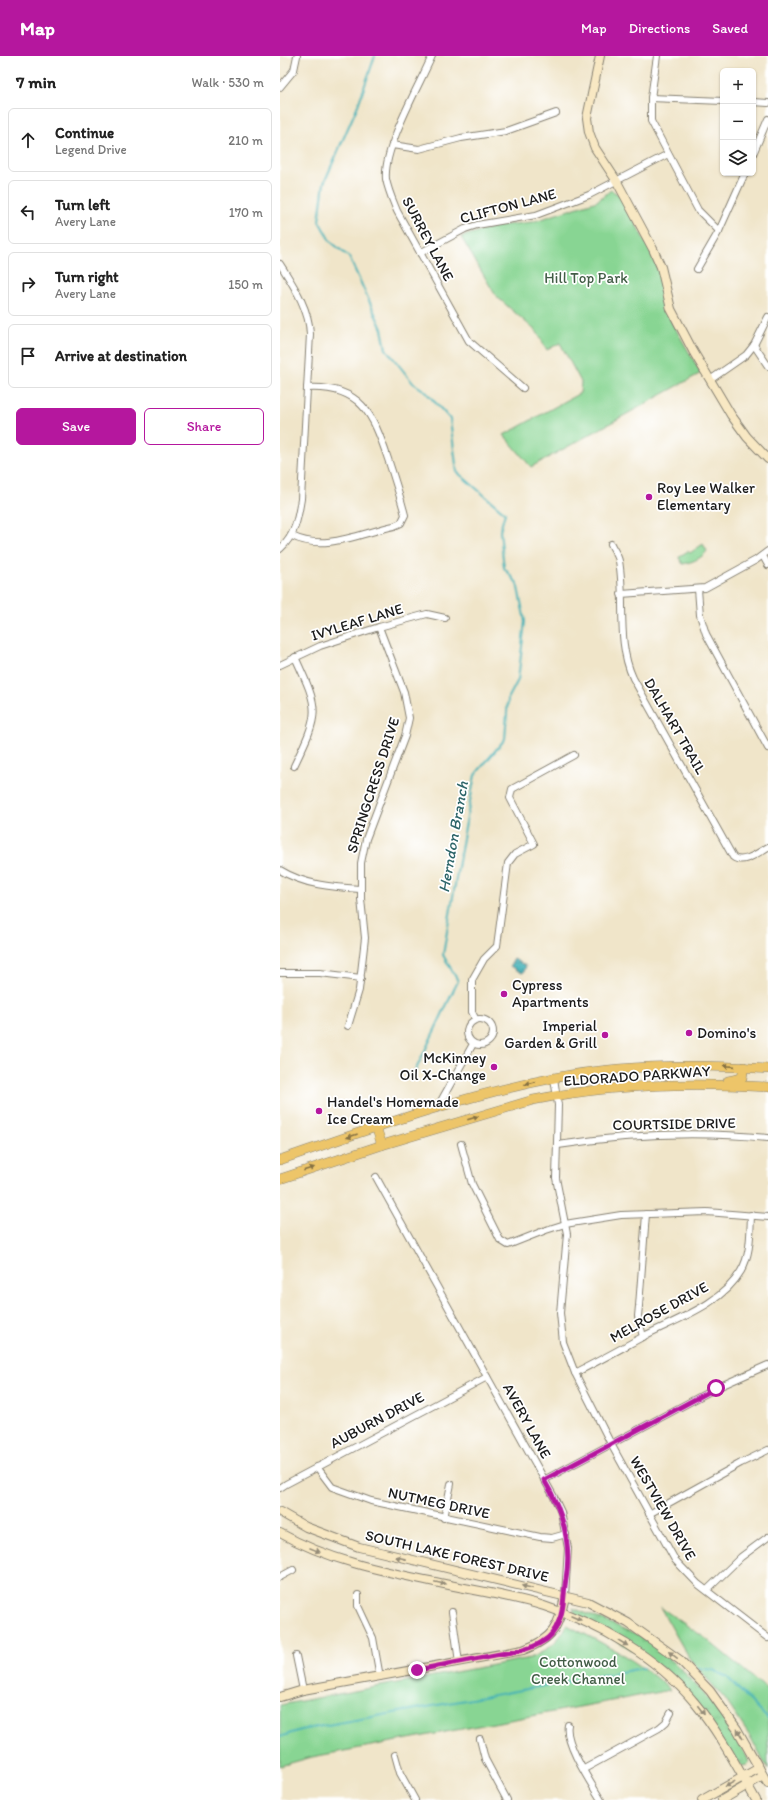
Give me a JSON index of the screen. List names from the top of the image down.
{
  "streets": {
    "main road": ["ELDORADO PARKWAY", "AVERY LANE", "SOUTH LAKE FOREST DRIVE"],
    "street": [
      "CLIFTON LANE",
      "SURREY LANE",
      "IVYLEAF LANE",
      "DALHART TRAIL",
      "SPRINGCRESS DRIVE",
      "COURTSIDE DRIVE",
      "MELROSE DRIVE",
      "AUBURN DRIVE",
      "NUTMEG DRIVE",
      "WESTVIEW DRIVE"
    ]
  },
  "crossings": [
    ["CLIFTON LANE", "SURREY LANE"],
    ["IVYLEAF LANE", "SPRINGCRESS DRIVE"],
    ["ELDORADO PARKWAY", "WESTVIEW DRIVE"],
    ["COURTSIDE DRIVE", "WESTVIEW DRIVE"],
    ["MELROSE DRIVE", "WESTVIEW DRIVE"],
    ["AUBURN DRIVE", "AVERY LANE"],
    ["AUBURN DRIVE", "NUTMEG DRIVE"],
    ["AVERY LANE", "NUTMEG DRIVE"],
    ["AVERY LANE", "SOUTH LAKE FOREST DRIVE"]
  ],
  "water": ["Herndon Branch"],
  "parks": ["Hill Top Park", "Cottonwood Creek Channel"],
  "places": [
    "Roy Lee Walker Elementary",
    "Cypress Apartments",
    "Domino's",
    "Imperial Garden & Grill",
    "McKinney Oil X-Change",
    "Handel's Homemade Ice Cream"
  ],
  "page": {
    "header": "Map",
    "nav": ["Map", "Directions", "Saved"],
    "heading": ["7 min", "Walk · 530 m"],
    "map_buttons": ["+", "−"],
    "list": [
      ["Continue", "Legend Drive", "210 m"],
      ["Turn left", "Avery Lane", "170 m"],
      ["Turn right", "Avery Lane", "150 m"],
      "Arrive at destination"
    ],
    "buttons": ["Save", "Share"]
  }
}
